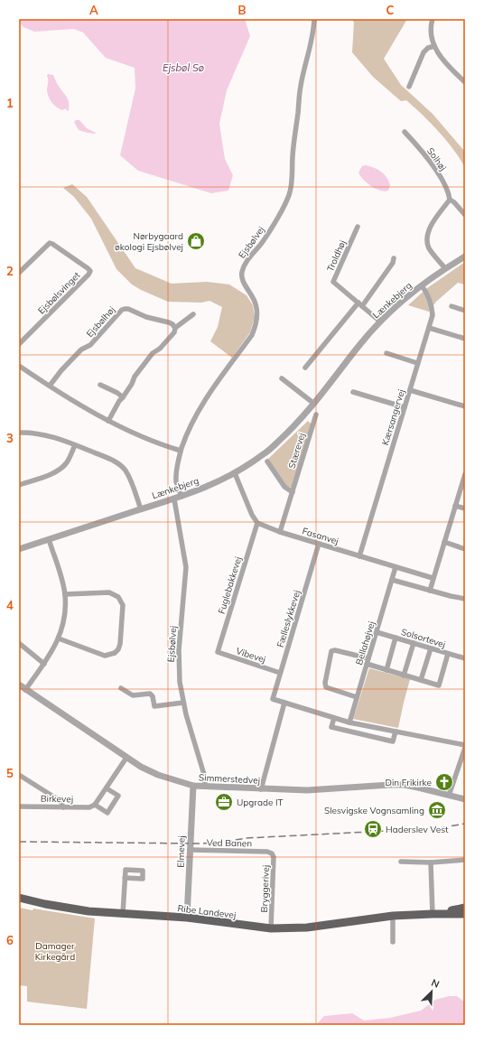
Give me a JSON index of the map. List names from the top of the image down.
{
  "streets": {
    "main road": ["Ribe Landevej"],
    "street": [
      "Solhøj",
      "Ejsbølvej",
      "Troldhøj",
      "Ejsbølsvinget",
      "Lænkebjerg",
      "Ejsbølhøj",
      "Kærsangervej",
      "Stærevej",
      "Fasanvej",
      "Fuglebakkevej",
      "Fælleslykkevej",
      "Solsortevej",
      "Bellahøjvej",
      "Vibevej",
      "Simmerstedvej",
      "Birkevej",
      "Ved Banen",
      "Elmevej",
      "Bryggerivej"
    ]
  },
  "crossings": [
    ["Ejsbølvej", "Lænkebjerg"],
    ["Ejsbølvej", "Simmerstedvej"],
    ["Troldhøj", "Lænkebjerg"],
    ["Lænkebjerg", "Kærsangervej"],
    ["Kærsangervej", "Fasanvej"],
    ["Stærevej", "Fasanvej"],
    ["Fasanvej", "Fuglebakkevej"],
    ["Fasanvej", "Fælleslykkevej"],
    ["Fasanvej", "Bellahøjvej"],
    ["Fuglebakkevej", "Vibevej"],
    ["Fælleslykkevej", "Vibevej"],
    ["Solsortevej", "Bellahøjvej"],
    ["Simmerstedvej", "Elmevej"],
    ["Ved Banen", "Elmevej"],
    ["Ved Banen", "Bryggerivej"],
    ["Elmevej", "Ribe Landevej"],
    ["Bryggerivej", "Ribe Landevej"]
  ],
  "water": ["Ejsbøl Sø"],
  "parks": ["Damager Kirkegård"],
  "places": {
    "shop": ["Nørbygaard økologi Ejsbølvej"],
    "church": ["Din Frikirke"],
    "office": ["Upgrade IT"],
    "museum": ["Slesvigske Vognsamling"],
    "station": ["Haderslev Vest"]
  },
  "north": "top right",
  "grid": {
    "columns": ["A", "B", "C"],
    "rows": [
      "1",
      "2",
      "3",
      "4",
      "5",
      "6"
    ]
  }
}
